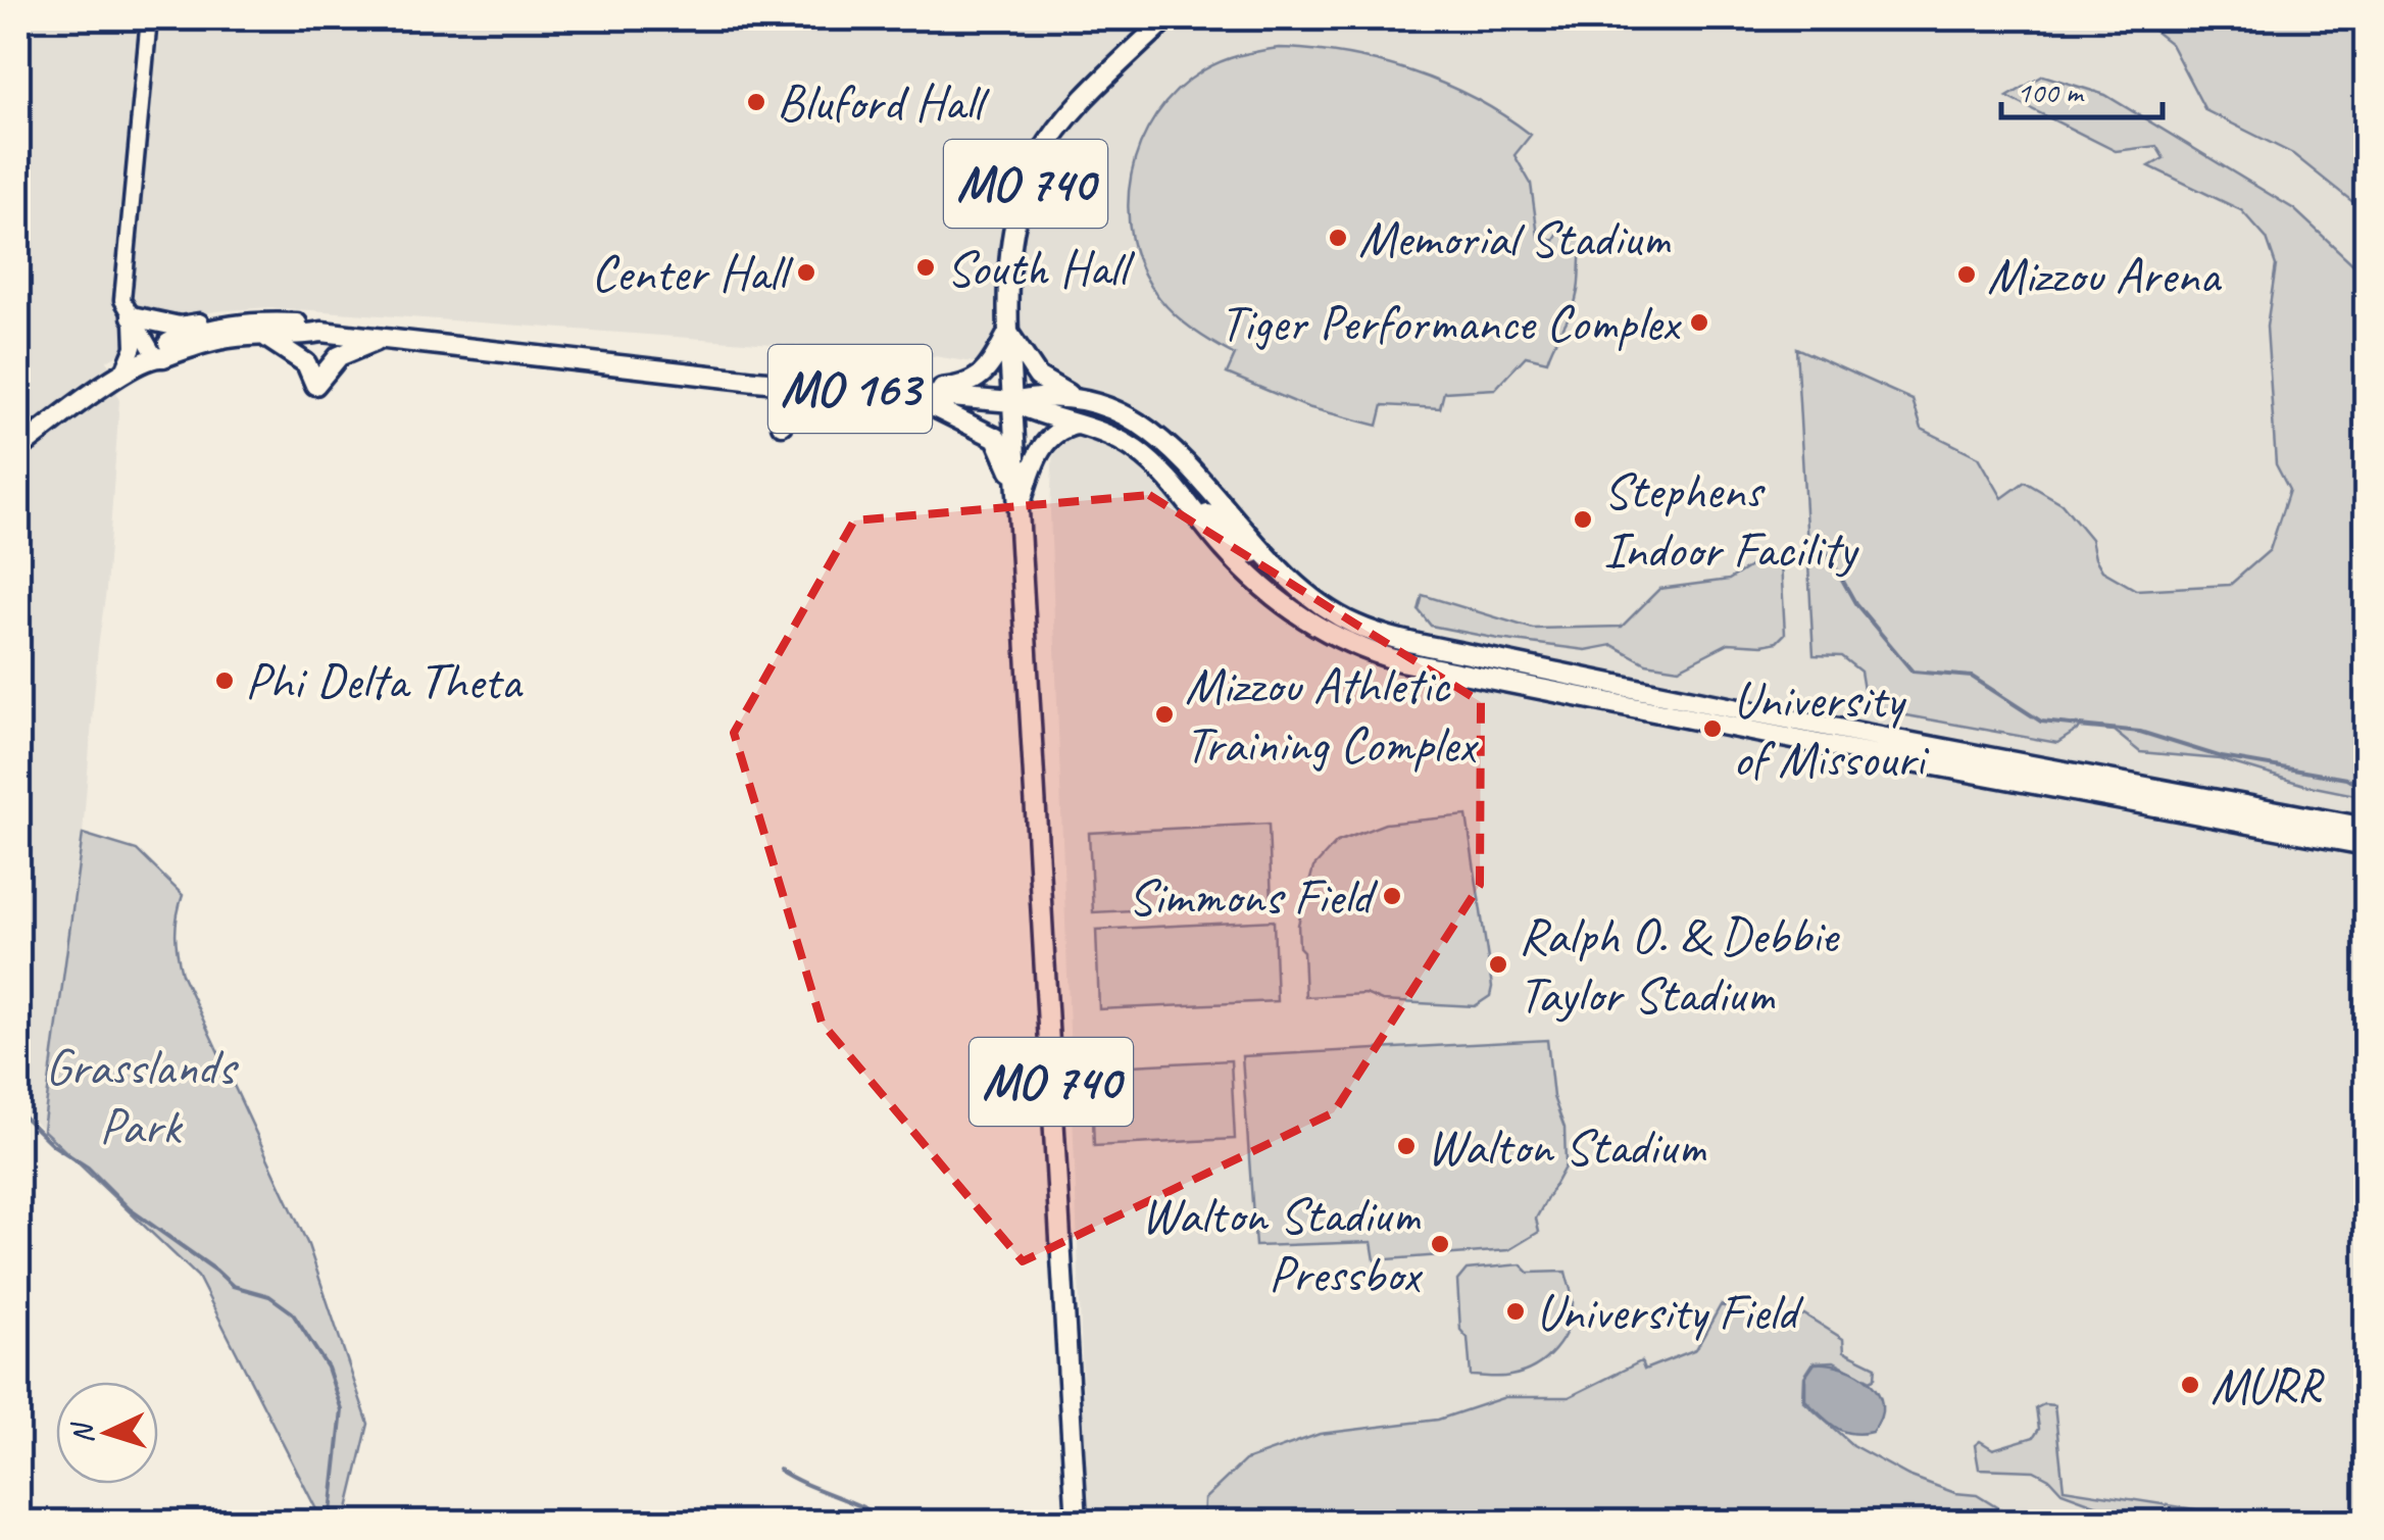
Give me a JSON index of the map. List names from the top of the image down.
{
  "streets": {
    "main road": ["MO 740", "MO 163"]
  },
  "crossings": [
    ["MO 740", "MO 163"]
  ],
  "parks": ["Grasslands Park"],
  "places": [
    "Bluford Hall",
    "Memorial Stadium",
    "South Hall",
    "Center Hall",
    "Mizzou Arena",
    "Tiger Performance Complex",
    "Stephens Indoor Facility",
    "Phi Delta Theta",
    "Mizzou Athletic Training Complex",
    "University of Missouri",
    "Simmons Field",
    "Ralph O. & Debbie Taylor Stadium",
    "Walton Stadium",
    "Walton Stadium Pressbox",
    "University Field",
    "MURR"
  ],
  "scale_bar": "100 m",
  "north": "left"
}
